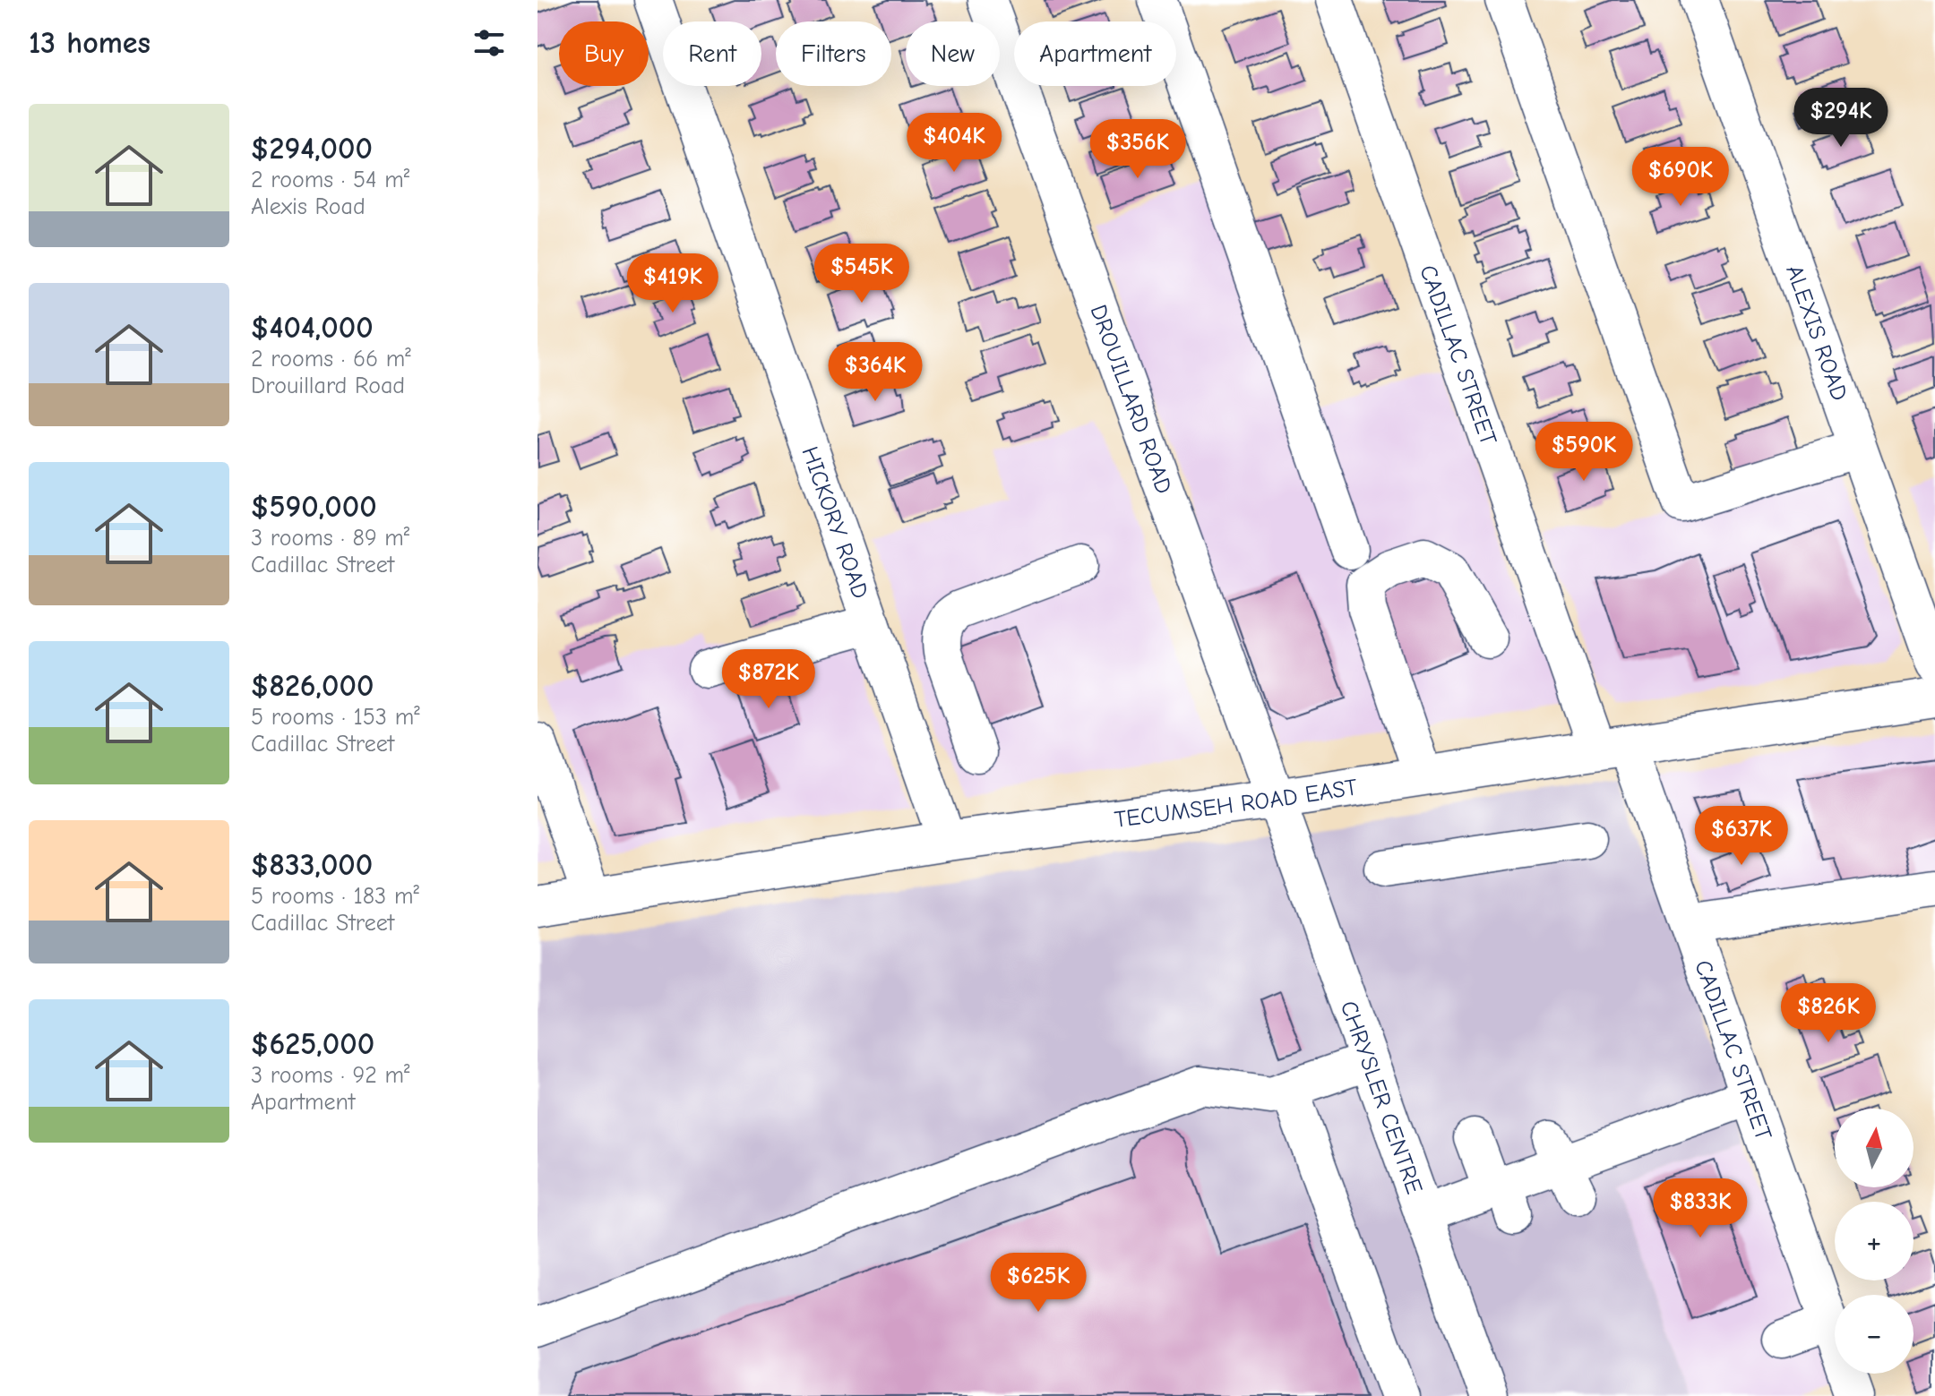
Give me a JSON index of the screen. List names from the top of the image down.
{
  "streets": {
    "main road": ["TECUMSEH ROAD EAST"],
    "street": [
      "ALEXIS ROAD",
      "CADILLAC STREET",
      "DROUILLARD ROAD",
      "HICKORY ROAD",
      "CHRYSLER CENTRE"
    ]
  },
  "crossings": [
    ["CADILLAC STREET", "TECUMSEH ROAD EAST"],
    ["DROUILLARD ROAD", "TECUMSEH ROAD EAST"],
    ["DROUILLARD ROAD", "CHRYSLER CENTRE"],
    ["HICKORY ROAD", "TECUMSEH ROAD EAST"],
    ["TECUMSEH ROAD EAST", "CHRYSLER CENTRE"]
  ],
  "north": "top",
  "page": {
    "heading": "13 homes",
    "chip": [
      "Buy",
      "Rent",
      "Filters",
      "New",
      "Apartment"
    ],
    "list": [
      {
        "name": "$294,000",
        "note": "2 rooms · 54 m² · Alexis Road"
      },
      {
        "name": "$404,000",
        "note": "2 rooms · 66 m² · Drouillard Road"
      },
      {
        "name": "$590,000",
        "note": "3 rooms · 89 m² · Cadillac Street"
      },
      {
        "name": "$826,000",
        "note": "5 rooms · 153 m² · Cadillac Street"
      },
      {
        "name": "$833,000",
        "note": "5 rooms · 183 m² · Cadillac Street"
      },
      {
        "name": "$625,000",
        "note": "3 rooms · 92 m² · Apartment"
      }
    ],
    "price": [
      "$294K",
      "$404K",
      "$356K",
      "$690K",
      "$545K",
      "$419K",
      "$364K",
      "$590K",
      "$872K",
      "$637K",
      "$826K",
      "$833K",
      "$625K"
    ],
    "map_buttons": ["+", "−"]
  }
}
